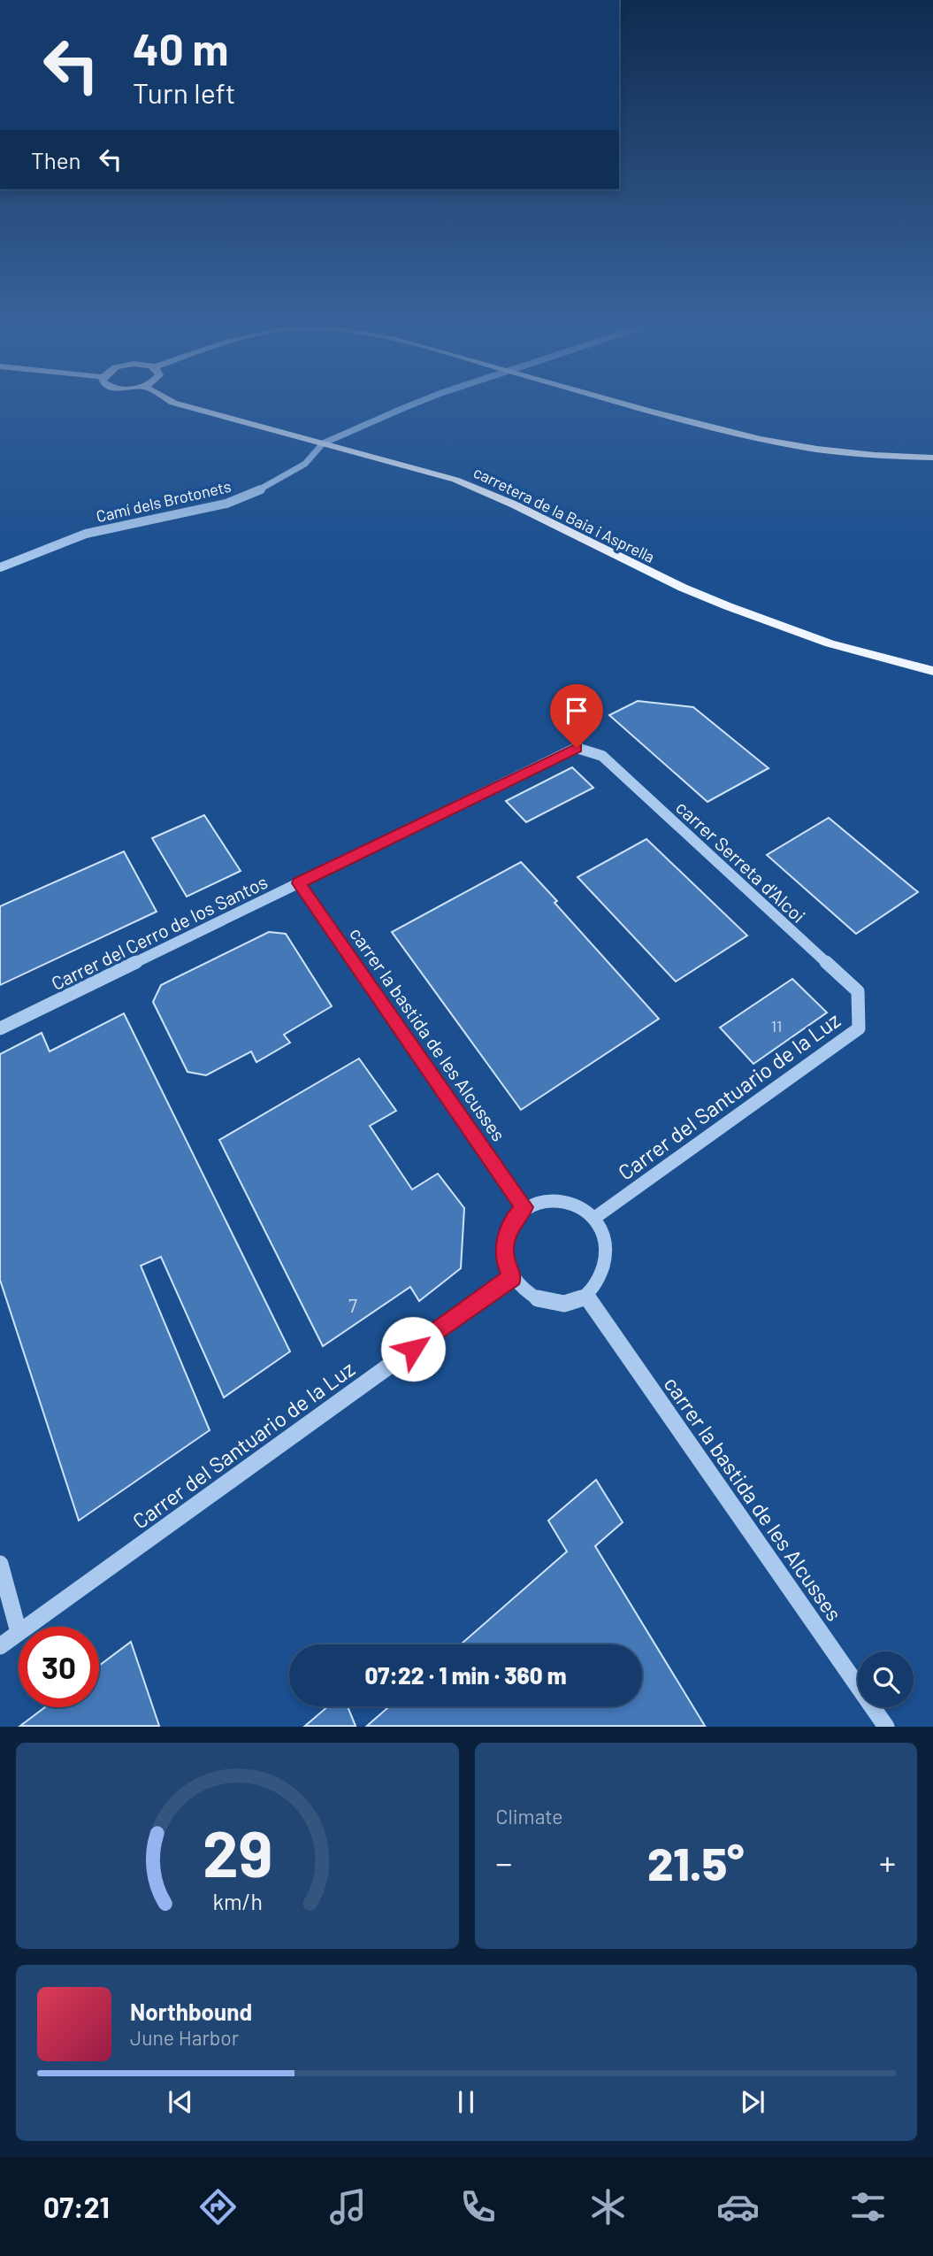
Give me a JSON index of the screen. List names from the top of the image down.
{
  "streets": {
    "main road": ["carretera de la Baia i Asprella"],
    "street": [
      "Camí dels Brotonets",
      "carrer Serreta d'Alcoi",
      "Carrer del Cerro de los Santos",
      "carrer la bastida de les Alcusses",
      "Carrer del Santuario de la Luz"
    ]
  },
  "crossings": [
    ["Camí dels Brotonets", "carretera de la Baia i Asprella"],
    ["carrer Serreta d'Alcoi", "Carrer del Cerro de los Santos"],
    ["carrer Serreta d'Alcoi", "Carrer del Santuario de la Luz"],
    ["Carrer del Cerro de los Santos", "carrer la bastida de les Alcusses"],
    ["carrer la bastida de les Alcusses", "Carrer del Santuario de la Luz"]
  ],
  "house_numbers": ["11", "7"],
  "page": {
    "turn": ["40 m", "Turn left"],
    "then": "Then",
    "limit": "30",
    "trip": "07:22 · 1 min · 360 m",
    "tile": "Climate",
    "heat": ["−", "21.5°", "+"],
    "song": ["Northbound", "June Harbor"],
    "tabs": "07:21",
    "gauge": ["29", "km/h"]
  }
}
